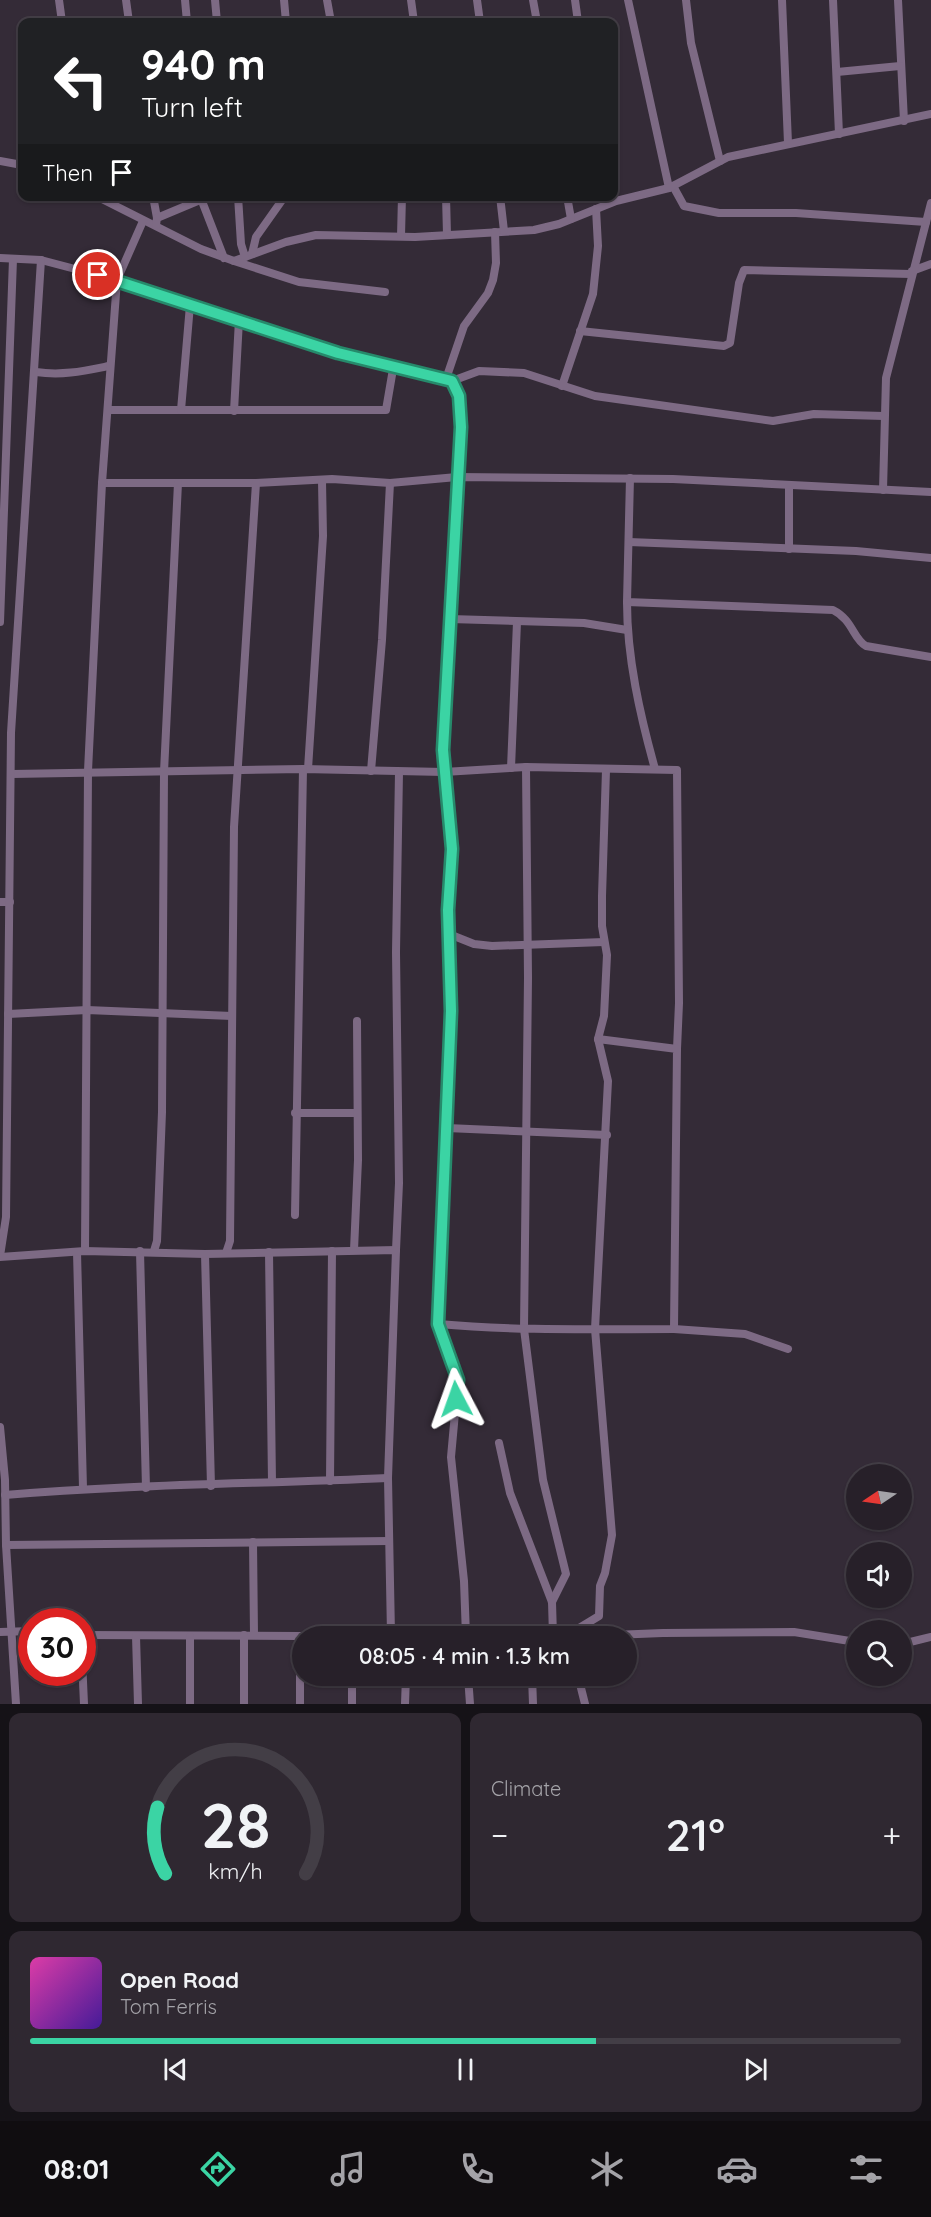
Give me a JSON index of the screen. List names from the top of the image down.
{
  "north": "left",
  "page": {
    "turn": ["940 m", "Turn left"],
    "then": "Then",
    "limit": "30",
    "trip": "08:05 · 4 min · 1.3 km",
    "tile": "Climate",
    "heat": ["−", "21°", "+"],
    "song": ["Open Road", "Tom Ferris"],
    "tabs": "08:01",
    "gauge": ["28", "km/h"]
  }
}
